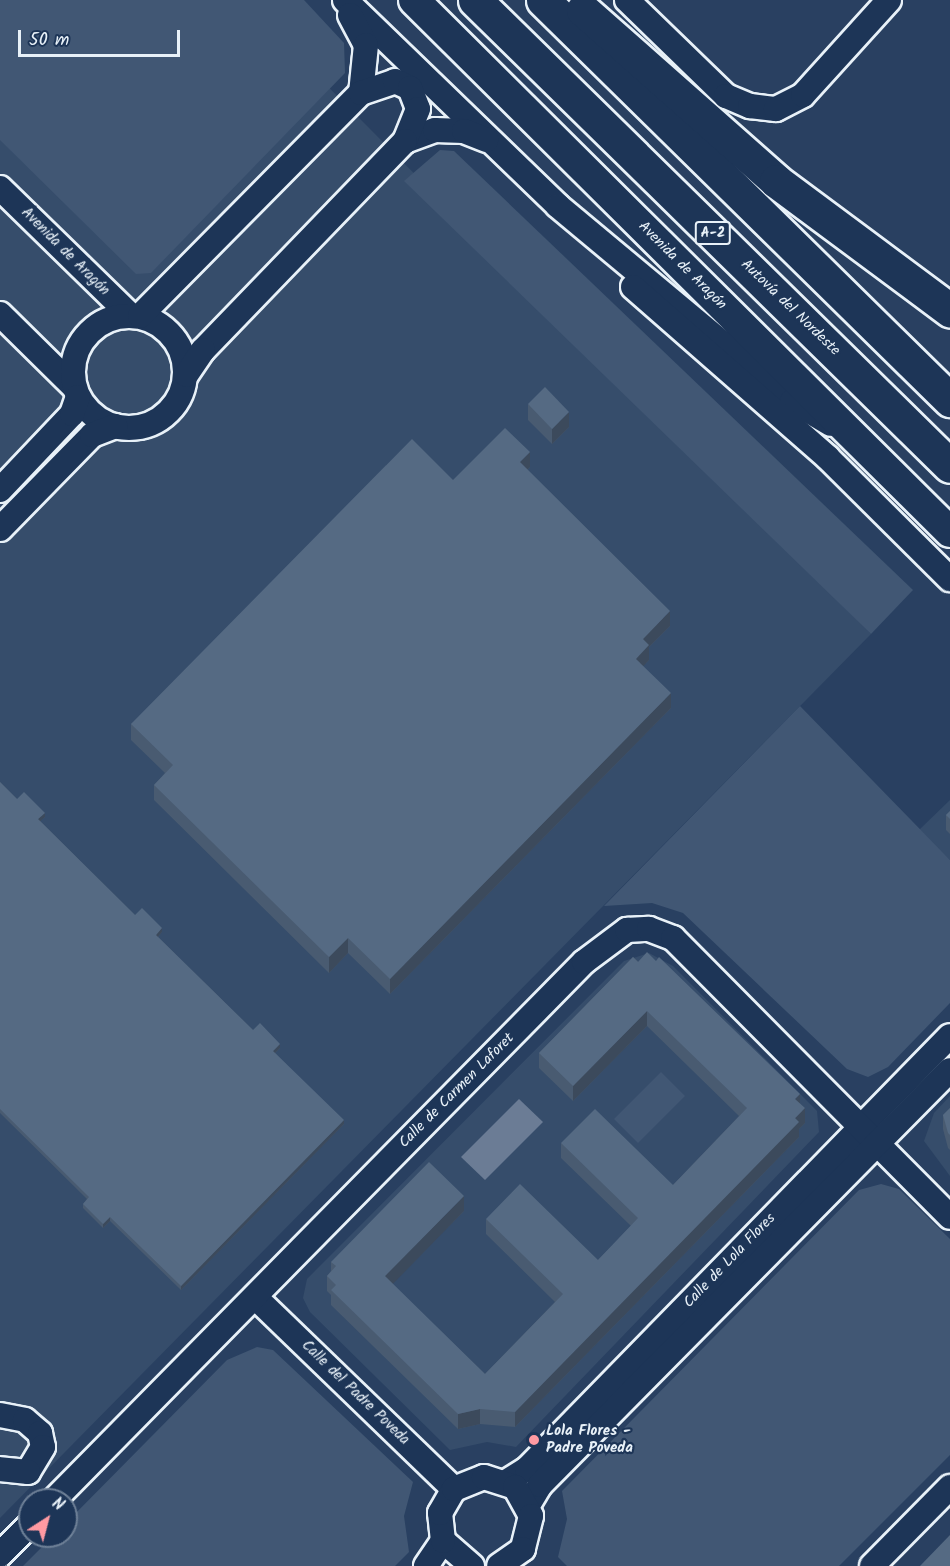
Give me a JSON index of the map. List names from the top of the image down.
{
  "streets": {
    "highway": ["A-2", "Autovía del Nordeste"],
    "street": [
      "Avenida de Aragón",
      "Calle de Carmen Laforet",
      "Calle de Lola Flores",
      "Calle del Padre Poveda"
    ]
  },
  "crossings": [
    ["Calle de Carmen Laforet", "Calle de Lola Flores"],
    ["Calle de Carmen Laforet", "Calle del Padre Poveda"]
  ],
  "places": ["Lola Flores - Padre Poveda"],
  "scale_bar": "50 m",
  "north": "top right"
}
